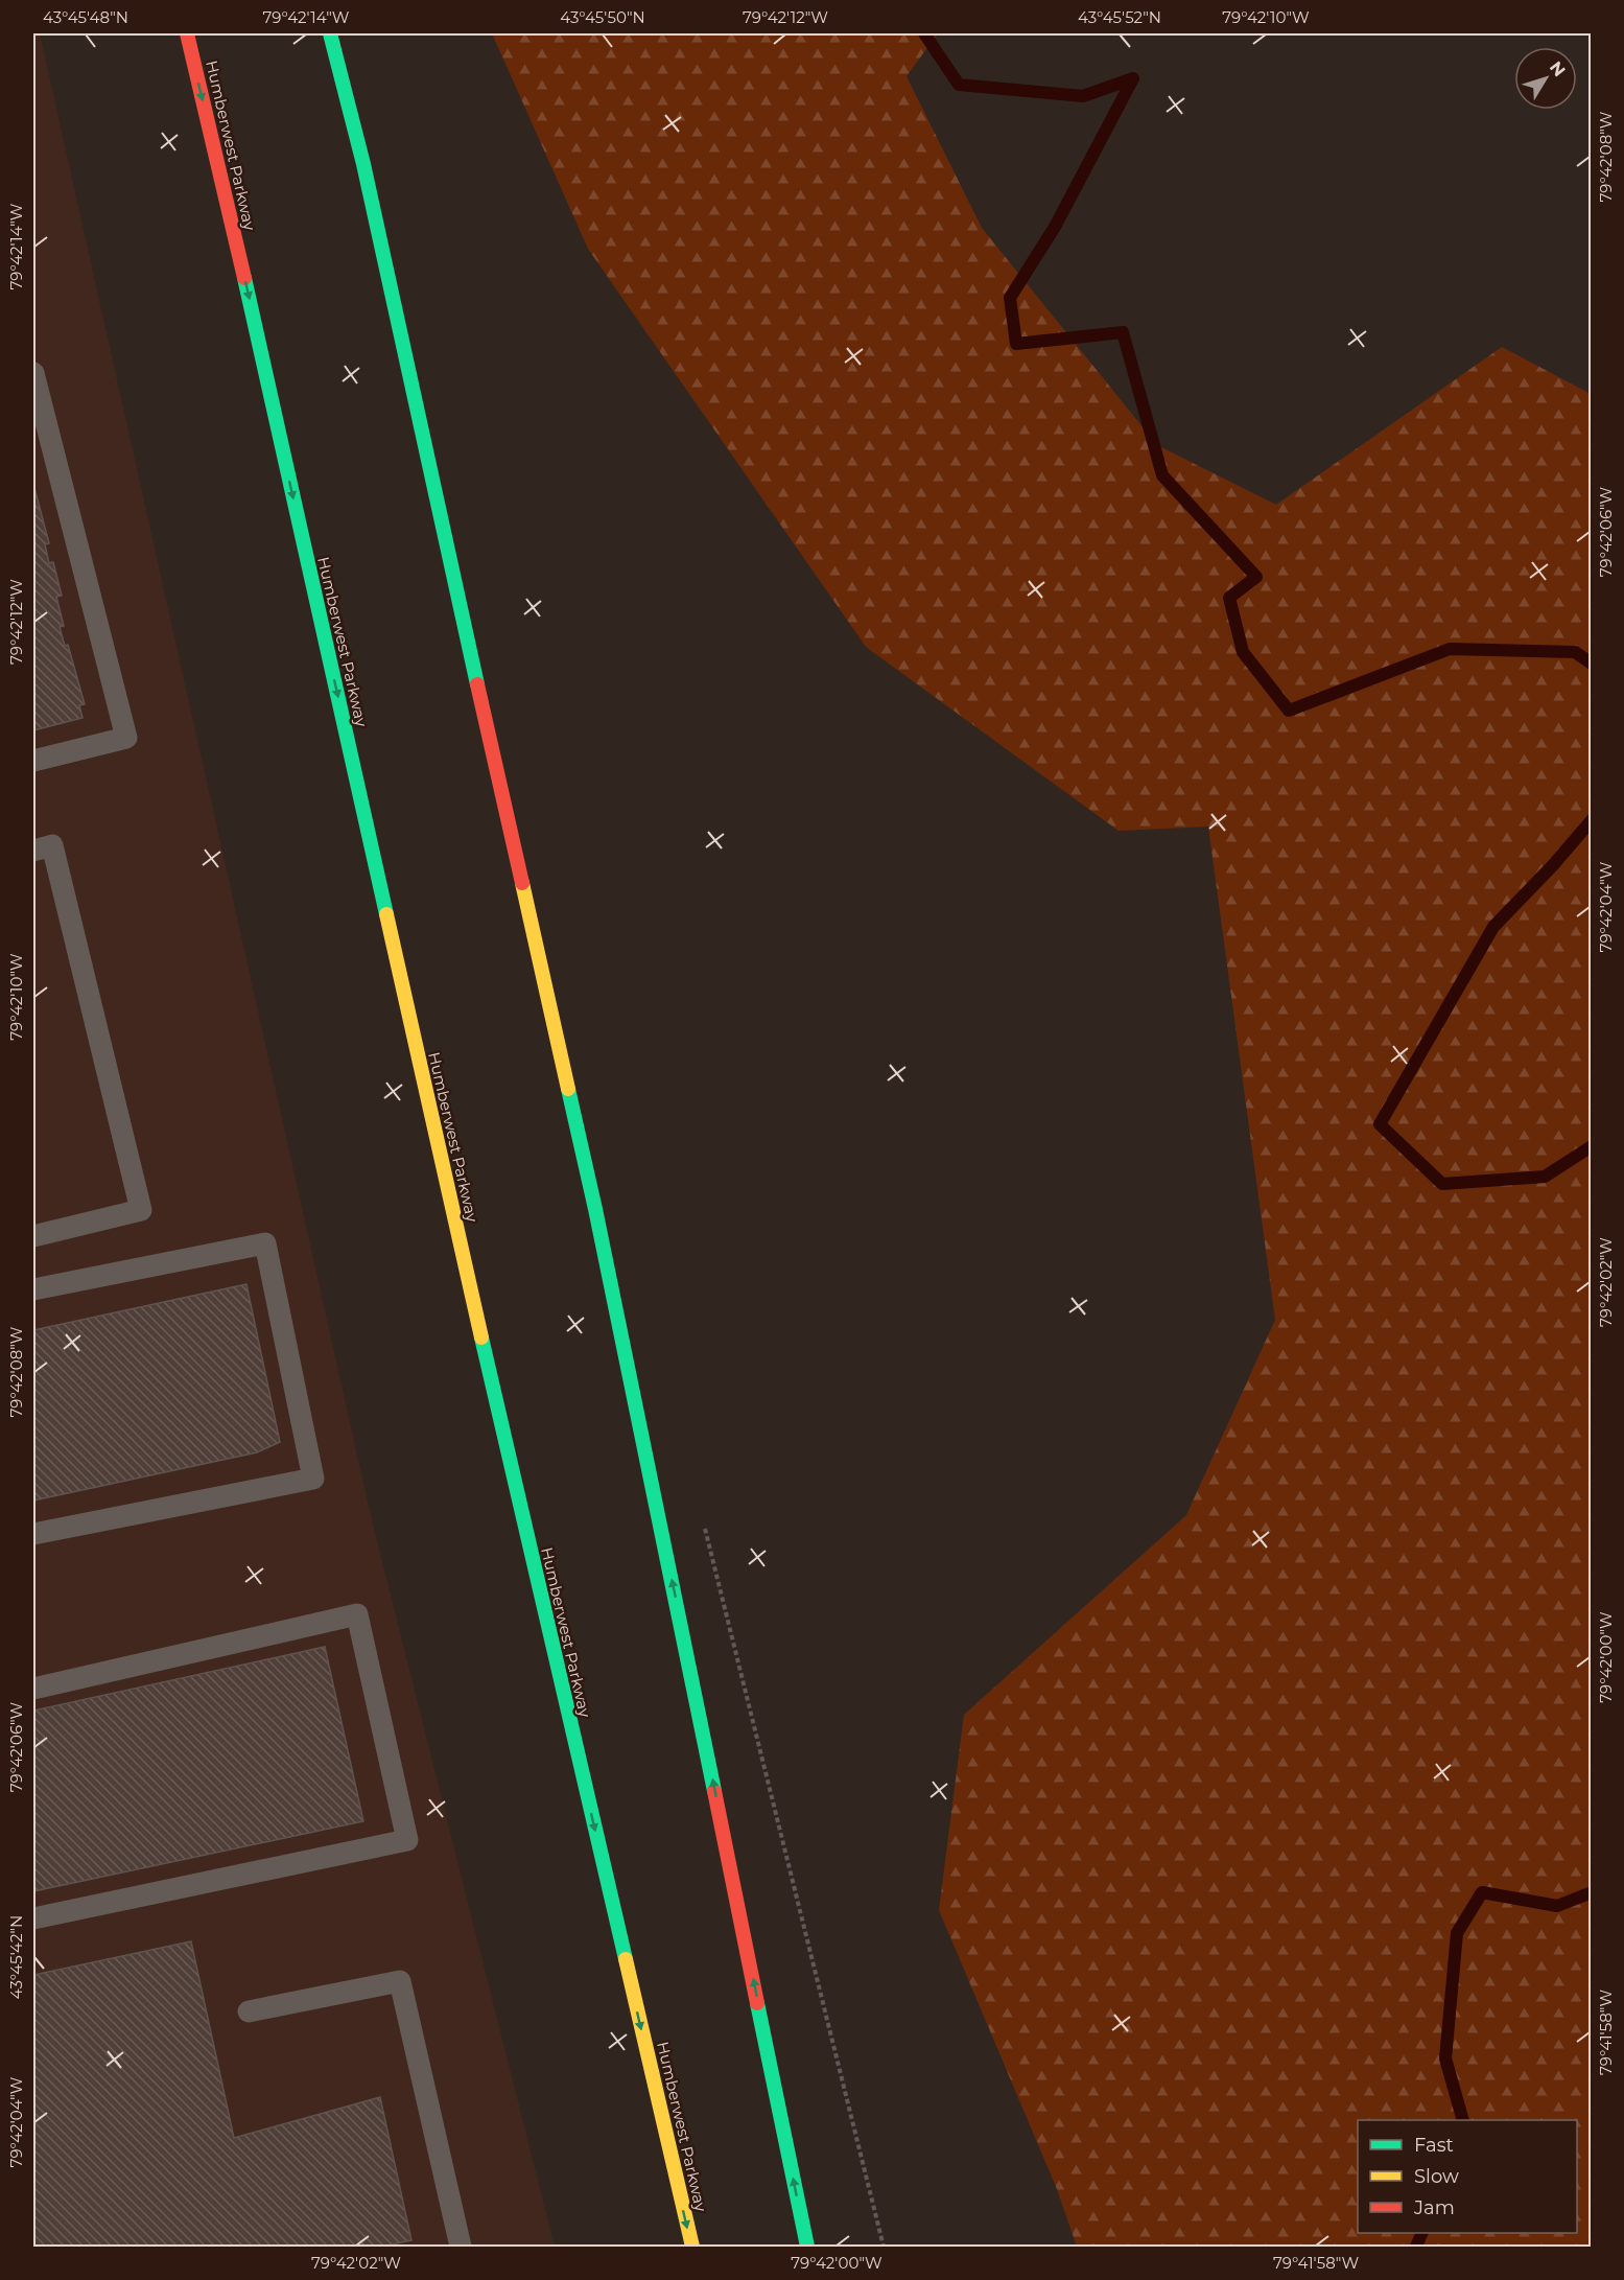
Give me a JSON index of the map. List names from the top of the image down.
{
  "streets": {
    "main road": ["Humberwest Parkway"]
  },
  "one_way": ["Humberwest Parkway"],
  "legend": ["Fast", "Slow", "Jam"],
  "north": "top right",
  "coordinates": [
    "43°45'48\"N",
    "79°42'14\"W",
    "43°45'50\"N",
    "79°42'12\"W",
    "43°45'52\"N",
    "79°42'10\"W",
    "79°42'08\"W",
    "79°42'06\"W",
    "79°42'04\"W",
    "79°42'02\"W",
    "79°42'00\"W",
    "43°45'42\"N",
    "79°41'58\"W"
  ]
}
